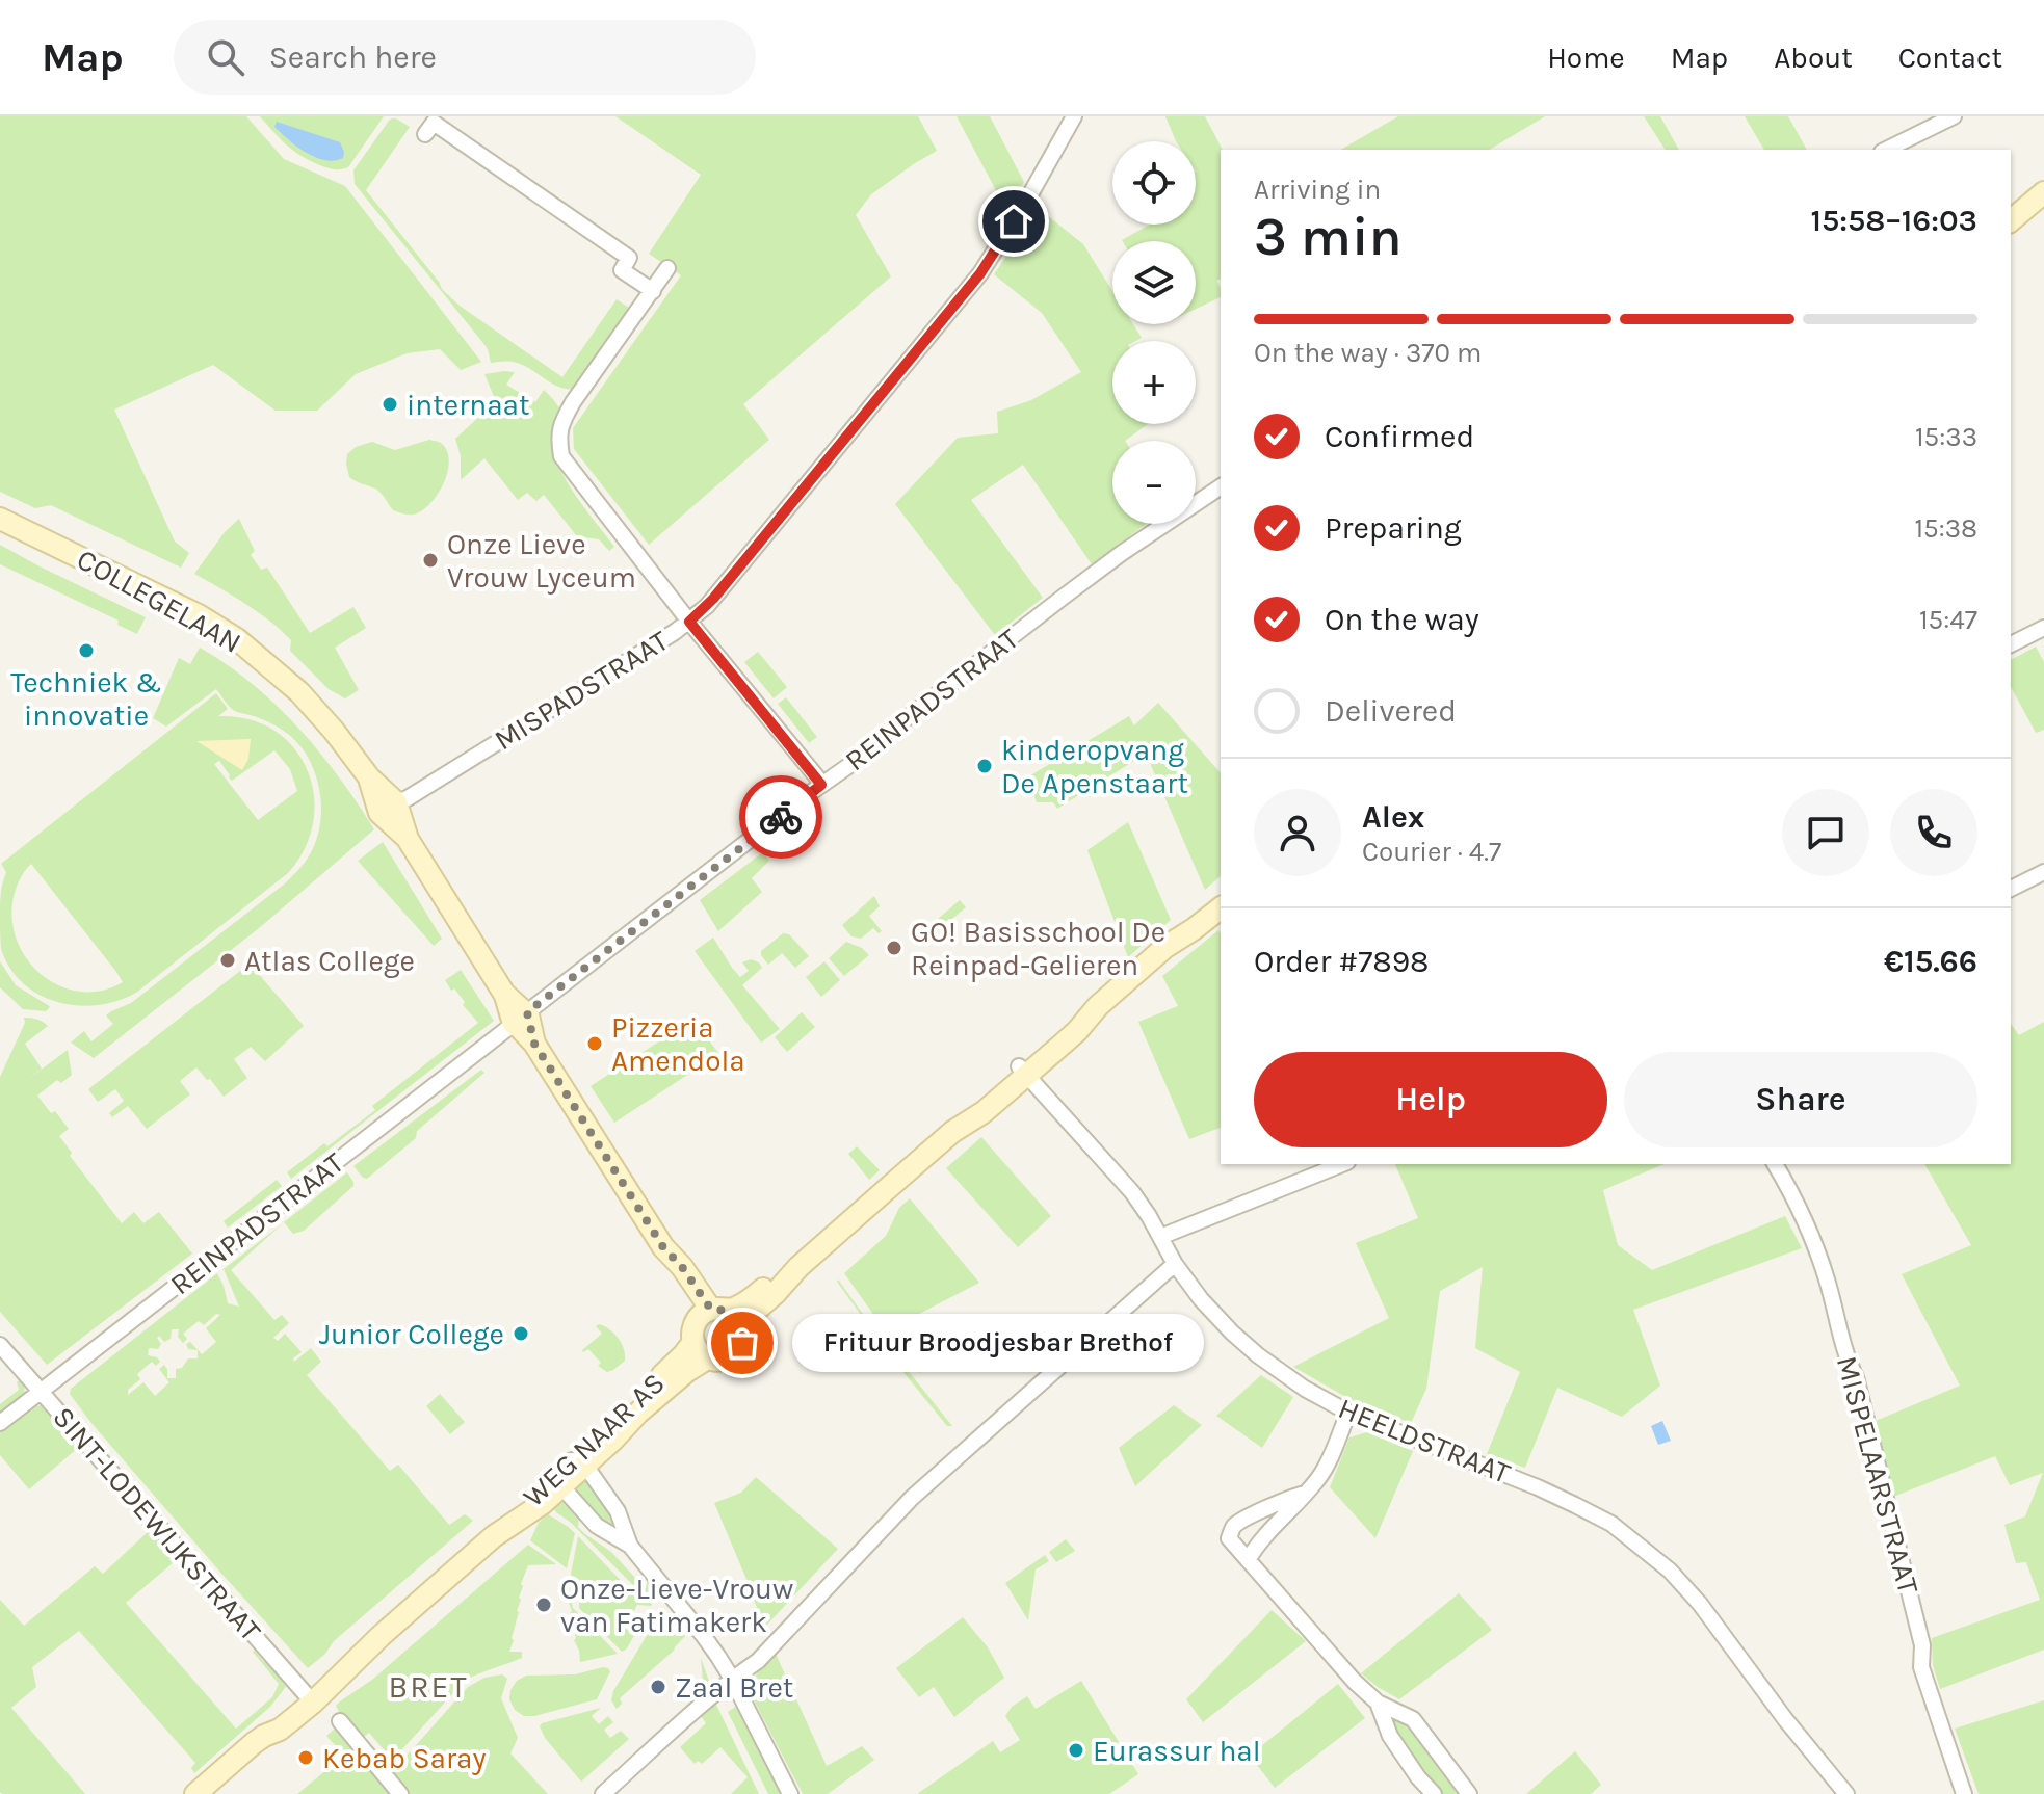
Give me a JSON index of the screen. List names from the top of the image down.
{
  "streets": {
    "main road": ["COLLEGELAAN", "WEG NAAR AS"],
    "street": [
      "MISPADSTRAAT",
      "REINPADSTRAAT",
      "HEELDSTRAAT",
      "MISPELAARSTRAAT",
      "SINT-LODEWIJKSTRAAT"
    ]
  },
  "crossings": [
    ["COLLEGELAAN", "MISPADSTRAAT"],
    ["COLLEGELAAN", "REINPADSTRAAT"],
    ["COLLEGELAAN", "WEG NAAR AS"],
    ["REINPADSTRAAT", "SINT-LODEWIJKSTRAAT"],
    ["WEG NAAR AS", "HEELDSTRAAT"],
    ["WEG NAAR AS", "SINT-LODEWIJKSTRAAT"]
  ],
  "districts": ["BRET"],
  "places": [
    "internaat",
    "Onze Lieve Vrouw Lyceum",
    "Techniek & innovatie",
    "kinderopvang De Apenstaart",
    "GO! Basisschool De Reinpad-Gelieren",
    "Atlas College",
    "Pizzeria Amendola",
    "Junior College",
    "Frituur Broodjesbar Brethof",
    "Onze-Lieve-Vrouw van Fatimakerk",
    "Zaal Bret",
    "Eurassur hal",
    "Kebab Saray"
  ],
  "page": {
    "header": "Map",
    "search": "Search here",
    "nav": [
      "Home",
      "Map",
      "About",
      "Contact"
    ],
    "map_buttons": ["+", "−"],
    "heading": ["3 min", "Arriving in", "15:58–16:03"],
    "panel": [
      "Alex",
      "Courier · 4.7",
      "Order #7898",
      "€15.66"
    ],
    "bar": "On the way · 370 m",
    "list": [
      ["Confirmed", "15:33"],
      ["Preparing", "15:38"],
      ["On the way", "15:47"],
      "Delivered"
    ],
    "buttons": ["Help", "Share"],
    "bubble": "Frituur Broodjesbar Brethof"
  }
}
